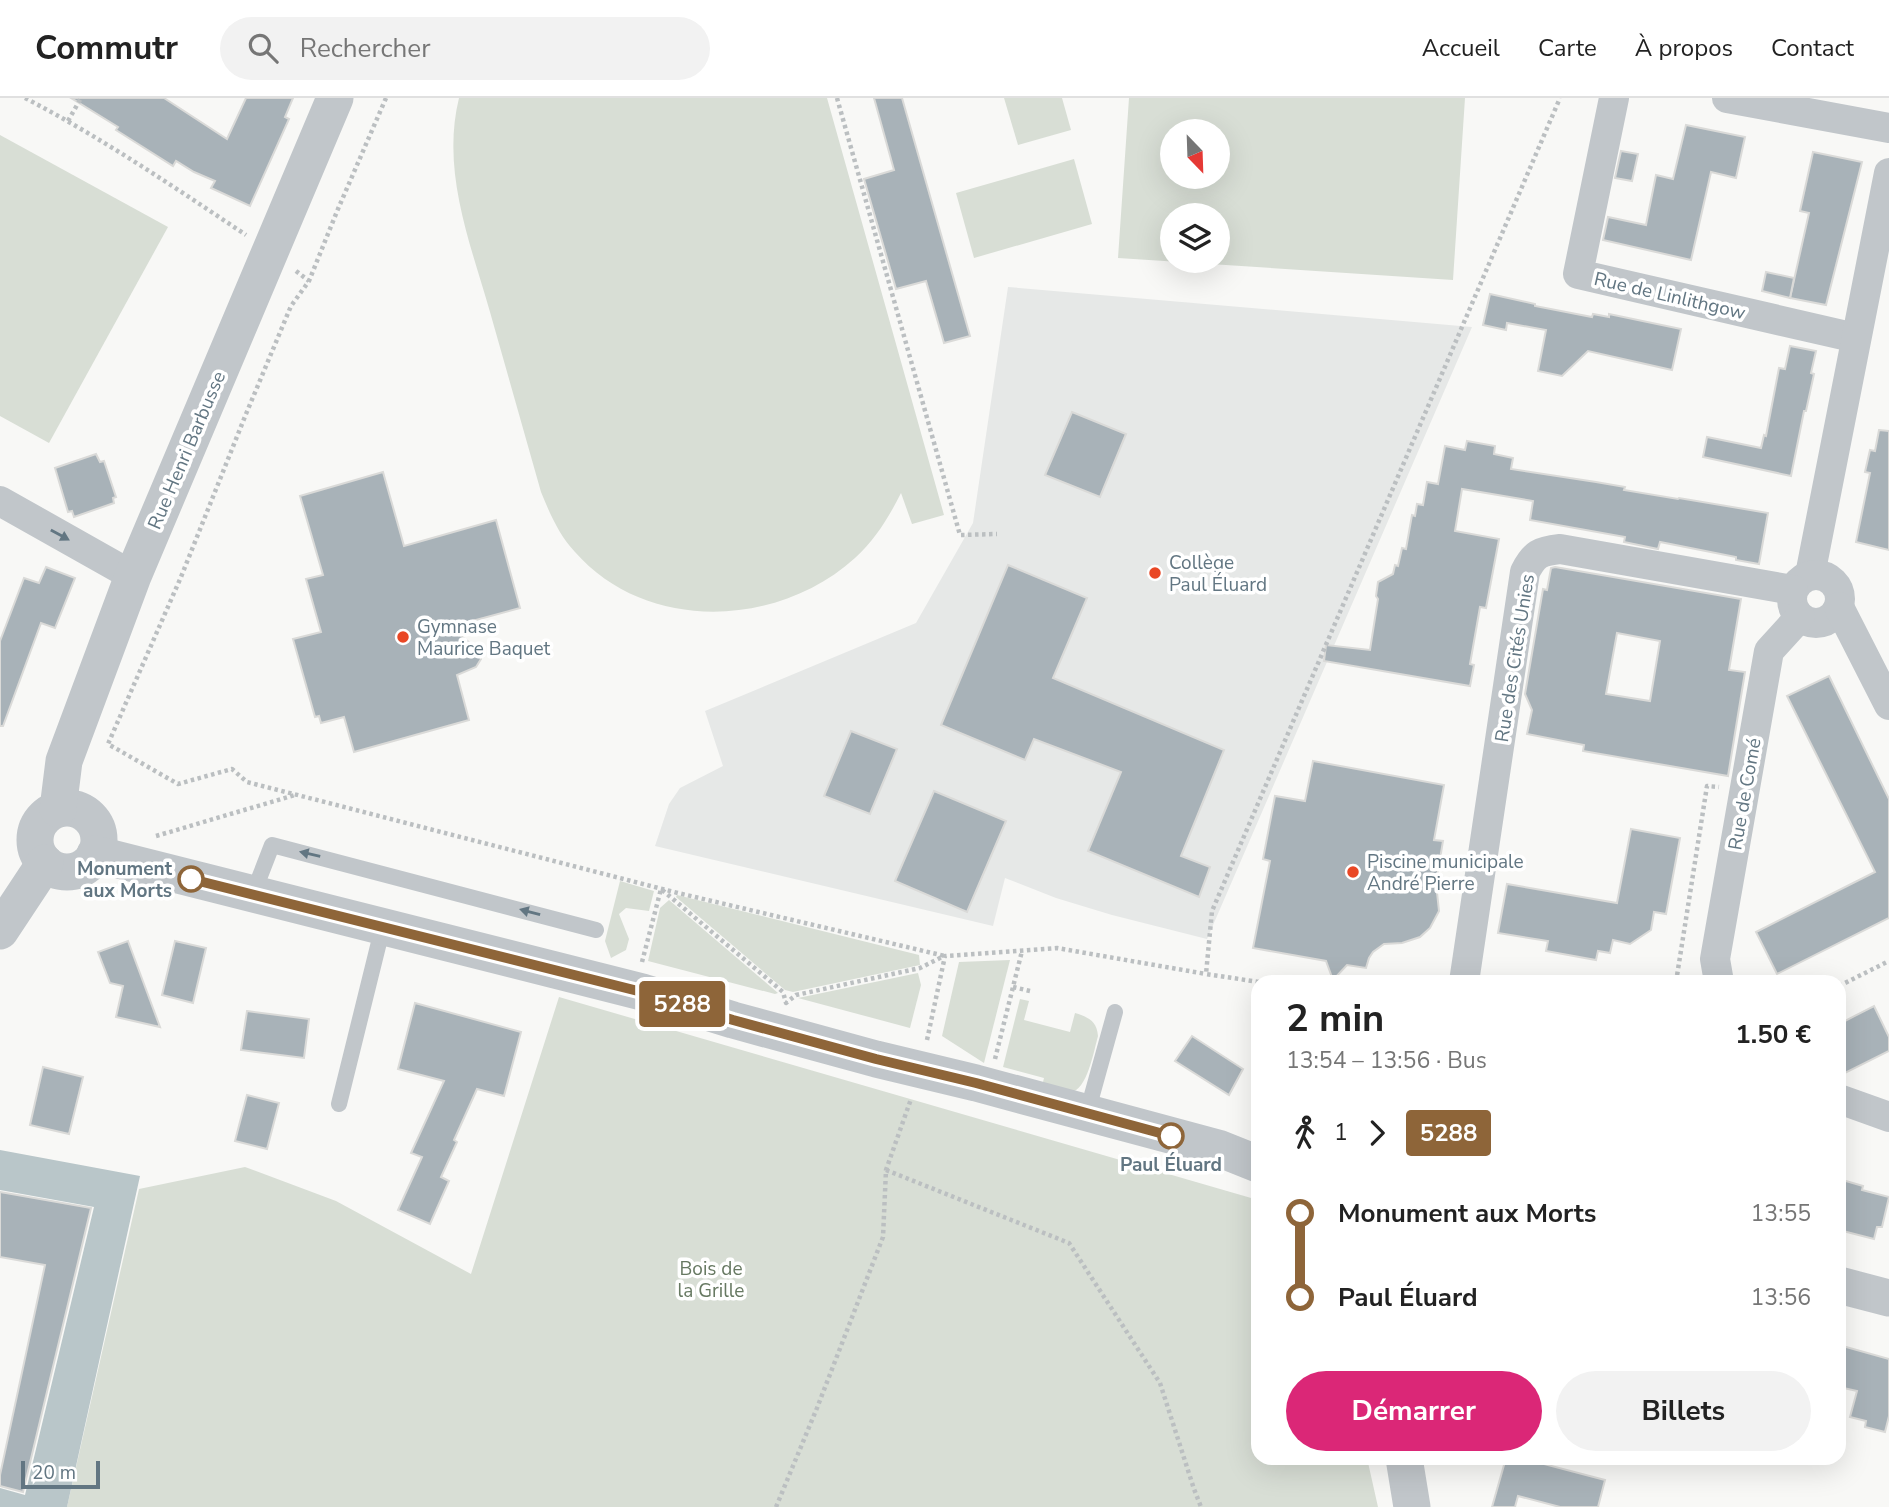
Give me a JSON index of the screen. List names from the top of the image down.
{
  "streets": {
    "street": [
      "Rue de Linlithgow",
      "Rue Henri Barbusse",
      "Rue des Cités Unies",
      "Rue de Comé"
    ]
  },
  "crossings": [
    ["Rue des Cités Unies", "Rue de Comé"]
  ],
  "parks": ["Bois de la Grille"],
  "places": [
    "Collège Paul Éluard",
    "Gymnase Maurice Baquet",
    "Piscine municipale André Pierre",
    "Monument aux Morts",
    "Paul Éluard"
  ],
  "lines": ["bus line 5288"],
  "scale_bar": "20 m",
  "north": "bottom right",
  "page": {
    "header": "Commutr",
    "search": "Rechercher",
    "nav": [
      "Accueil",
      "Carte",
      "À propos",
      "Contact"
    ],
    "on_map": "5288",
    "heading": ["2 min", "13:54 – 13:56 · Bus", "1.50 €"],
    "legs": ["1", "5288"],
    "list": [
      {
        "name": "Monument aux Morts",
        "value": "13:55"
      },
      {
        "name": "Paul Éluard",
        "value": "13:56"
      }
    ],
    "buttons": ["Démarrer", "Billets"],
    "scale": "20 m"
  }
}
